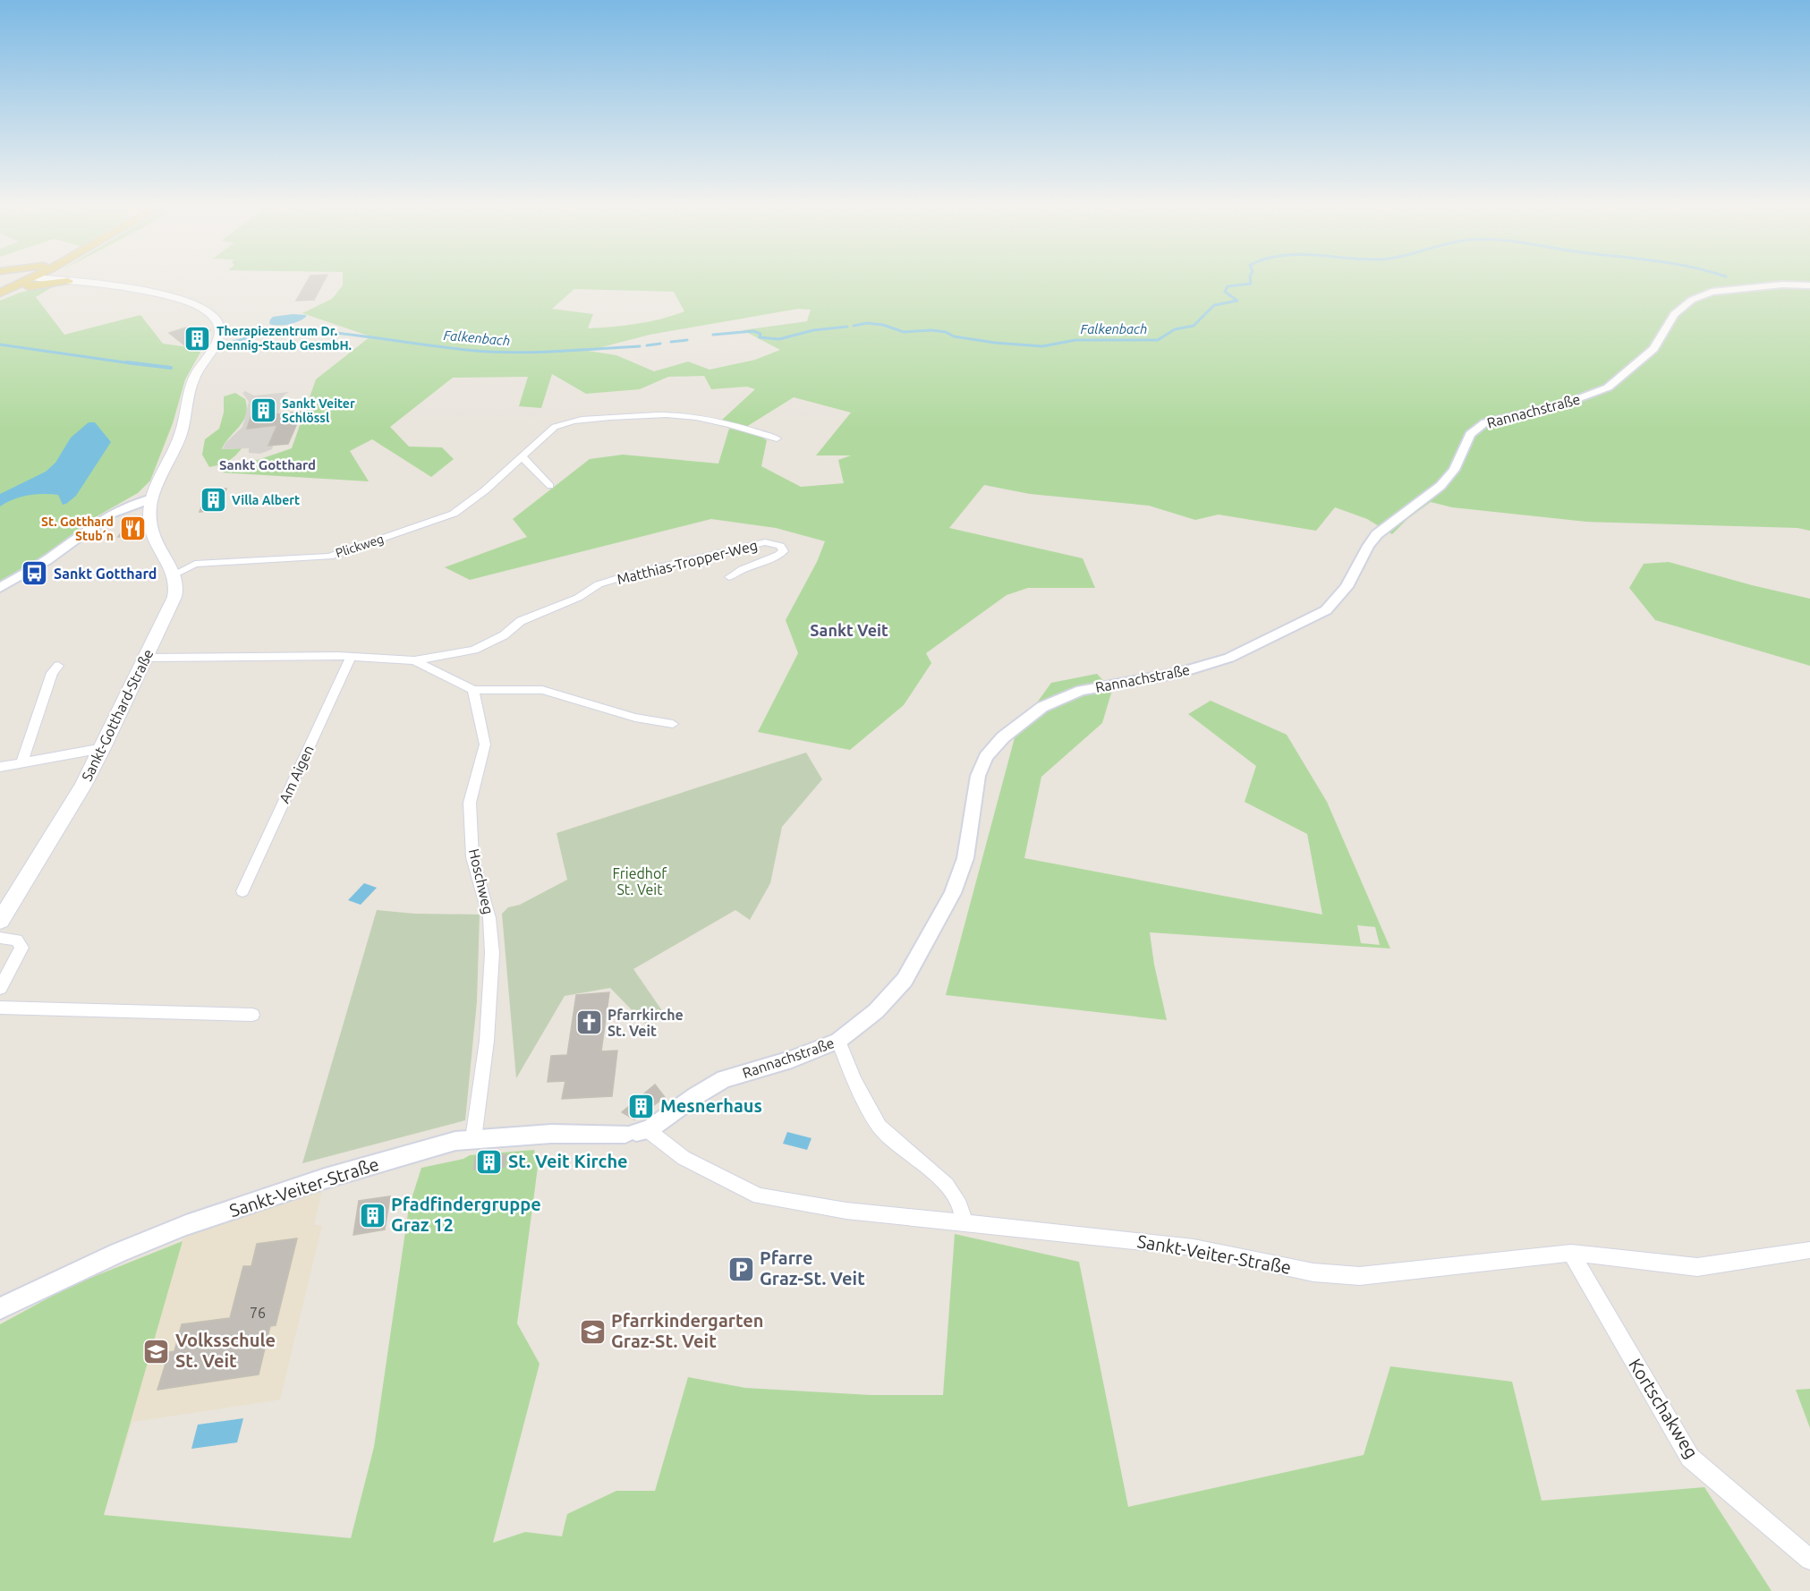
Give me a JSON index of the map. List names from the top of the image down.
{
  "streets": {
    "main road": ["Sankt-Gotthard-Straße"],
    "street": [
      "Rannachstraße",
      "Plickweg",
      "Matthias-Tropper-Weg",
      "Am Aigen",
      "Hoschweg",
      "Sankt-Veiter-Straße",
      "Kortschakweg"
    ]
  },
  "crossings": [
    ["Rannachstraße", "Sankt-Veiter-Straße"],
    ["Plickweg", "Sankt-Gotthard-Straße"],
    ["Hoschweg", "Sankt-Veiter-Straße"],
    ["Sankt-Veiter-Straße", "Kortschakweg"]
  ],
  "districts": ["Sankt Gotthard", "Sankt Veit"],
  "water": ["Falkenbach"],
  "parks": ["Friedhof St. Veit"],
  "places": {
    "building": [
      "Therapiezentrum Dr. Dennig-Staub GesmbH.",
      "Sankt Veiter Schlössl",
      "Villa Albert",
      "Mesnerhaus",
      "St. Veit Kirche",
      "Pfadfindergruppe Graz 12"
    ],
    "restaurant": ["St. Gotthard Stub´n"],
    "bus stop": ["Sankt Gotthard"],
    "church": ["Pfarrkirche St. Veit"],
    "parking": ["Pfarre Graz-St. Veit"],
    "school or university": ["Pfarrkindergarten Graz-St. Veit", "Volksschule St. Veit"]
  },
  "house_numbers": ["76"]
}
